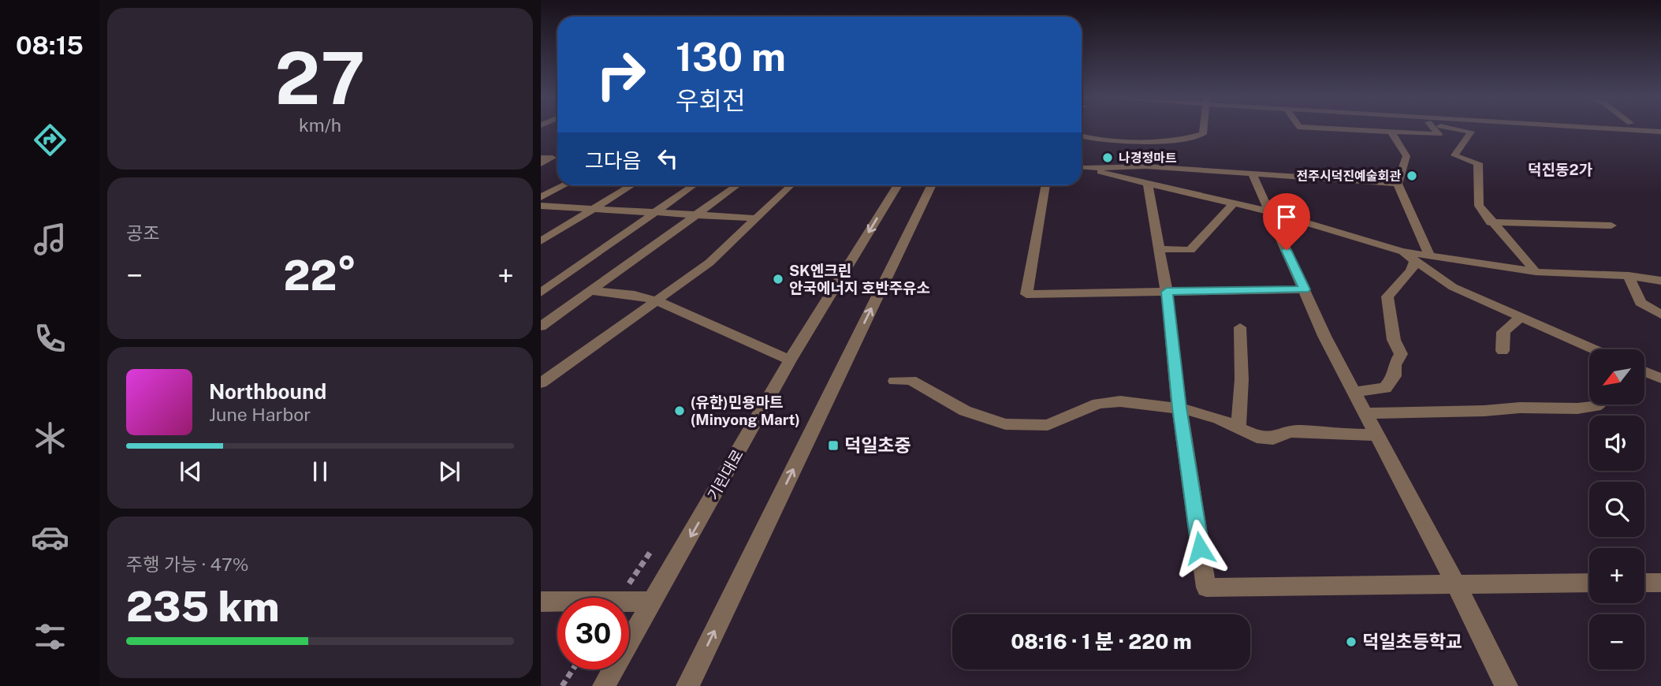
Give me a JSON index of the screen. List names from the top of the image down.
{
  "streets": {
    "street": ["기린대로"]
  },
  "districts": ["덕진동2가"],
  "places": {
    "other": [
      "나경정마트",
      "전주시덕진예술회관",
      "SK엔크린 안국에너지 호반주유소",
      "(유한)민용마트 (Minyong Mart)",
      "덕일초등학교"
    ],
    "transit": ["덕일초중"]
  },
  "north": "bottom left",
  "page": {
    "tabs": "08:15",
    "tile": [
      ["27", "km/h"],
      "공조",
      ["주행 가능 · 47%", "235 km"]
    ],
    "turn": ["130 m", "우회전"],
    "then": "그다음",
    "heat": ["−", "22°", "+"],
    "map_buttons": ["+", "−"],
    "song": ["Northbound", "June Harbor"],
    "limit": "30",
    "trip": "08:16 · 1 분 · 220 m"
  }
}
